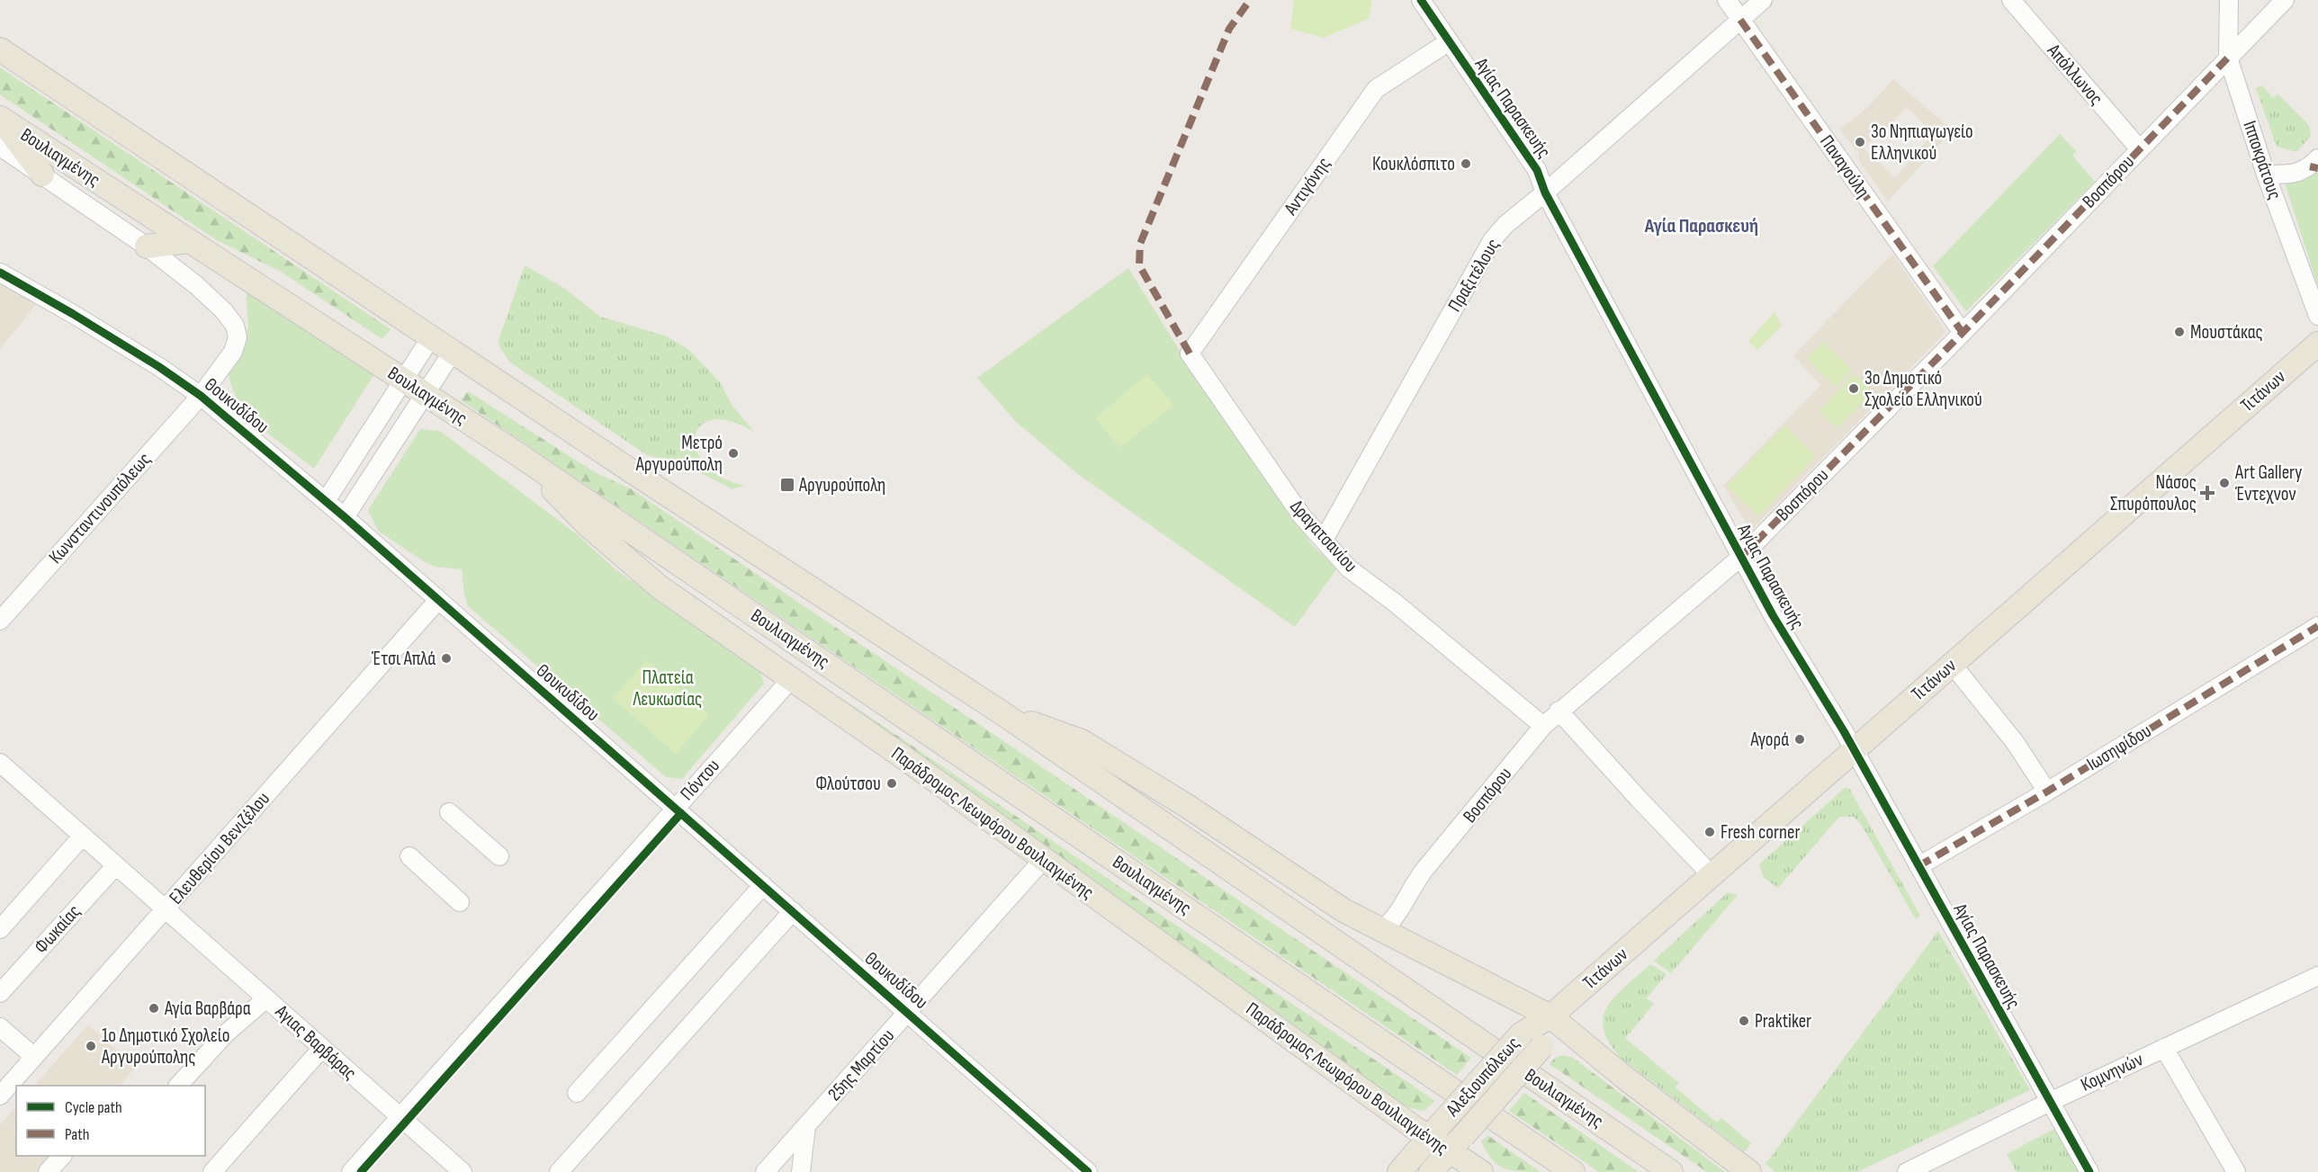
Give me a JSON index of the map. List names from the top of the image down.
{
  "streets": {
    "main road": [
      "Βουλιαγμένης",
      "Τιτάνων",
      "Παράδρομος Λεωφόρου Βουλιαγμένης",
      "Αλεξιουπόλεως"
    ],
    "street": [
      "Απόλλωνος",
      "Αγίας Παρασκευής",
      "Ιπποκράτους",
      "Παναγούλη",
      "Βοσπόρου",
      "Αντιγόνης",
      "Πραξιτέλους",
      "Θουκυδίδου",
      "Κωνσταντινουπόλεως",
      "Δραγατσανίου",
      "Ιωσηφίδου",
      "Πόντου",
      "Ελευθερίου Βενιζέλου",
      "Φωκαίας",
      "Αγιας Βαρβάρας",
      "25ης Μαρτίου",
      "Κομνηνών"
    ]
  },
  "crossings": [
    ["Απόλλωνος", "Βοσπόρου"],
    ["Αγίας Παρασκευής", "Βοσπόρου"],
    ["Αγίας Παρασκευής", "Αντιγόνης"],
    ["Αγίας Παρασκευής", "Πραξιτέλους"],
    ["Αγίας Παρασκευής", "Τιτάνων"],
    ["Αγίας Παρασκευής", "Ιωσηφίδου"],
    ["Αγίας Παρασκευής", "Κομνηνών"],
    ["Βουλιαγμένης", "Βοσπόρου"],
    ["Βουλιαγμένης", "Παράδρομος Λεωφόρου Βουλιαγμένης"],
    ["Ιπποκράτους", "Βοσπόρου"],
    ["Παναγούλη", "Βοσπόρου"],
    ["Παναγούλη", "Πραξιτέλους"],
    ["Βοσπόρου", "Δραγατσανίου"],
    ["Αντιγόνης", "Δραγατσανίου"],
    ["Πραξιτέλους", "Δραγατσανίου"],
    ["Τιτάνων", "Αλεξιουπόλεως"],
    ["Θουκυδίδου", "Κωνσταντινουπόλεως"],
    ["Θουκυδίδου", "Πόντου"],
    ["Θουκυδίδου", "Ελευθερίου Βενιζέλου"],
    ["Θουκυδίδου", "25ης Μαρτίου"],
    ["Πόντου", "Παράδρομος Λεωφόρου Βουλιαγμένης"],
    ["Πόντου", "Αγιας Βαρβάρας"],
    ["Παράδρομος Λεωφόρου Βουλιαγμένης", "25ης Μαρτίου"],
    ["Παράδρομος Λεωφόρου Βουλιαγμένης", "Αλεξιουπόλεως"],
    ["Ελευθερίου Βενιζέλου", "Αγιας Βαρβάρας"],
    ["Φωκαίας", "Αγιας Βαρβάρας"]
  ],
  "districts": ["Αγία Παρασκευή"],
  "parks": ["Πλατεία Λευκωσίας"],
  "places": {
    "other": [
      "3ο Νηπιαγωγείο Ελληνικού",
      "Κουκλόσπιτο",
      "Μουστάκας",
      "3ο Δημοτικό Σχολείο Ελληνικού",
      "Μετρό Αργυρούπολη",
      "Art Gallery Έντεχνον",
      "Έτσι Απλά",
      "Αγορά",
      "Φλούτσου",
      "Fresh corner",
      "Αγία Βαρβάρα",
      "Praktiker",
      "1ο Δημοτικό Σχολείο Αργυρούπολης"
    ],
    "transit": ["Αργυρούπολη"],
    "health": ["Νάσος Σπυρόπουλος"]
  },
  "legend": ["Cycle path", "Path"]
}
